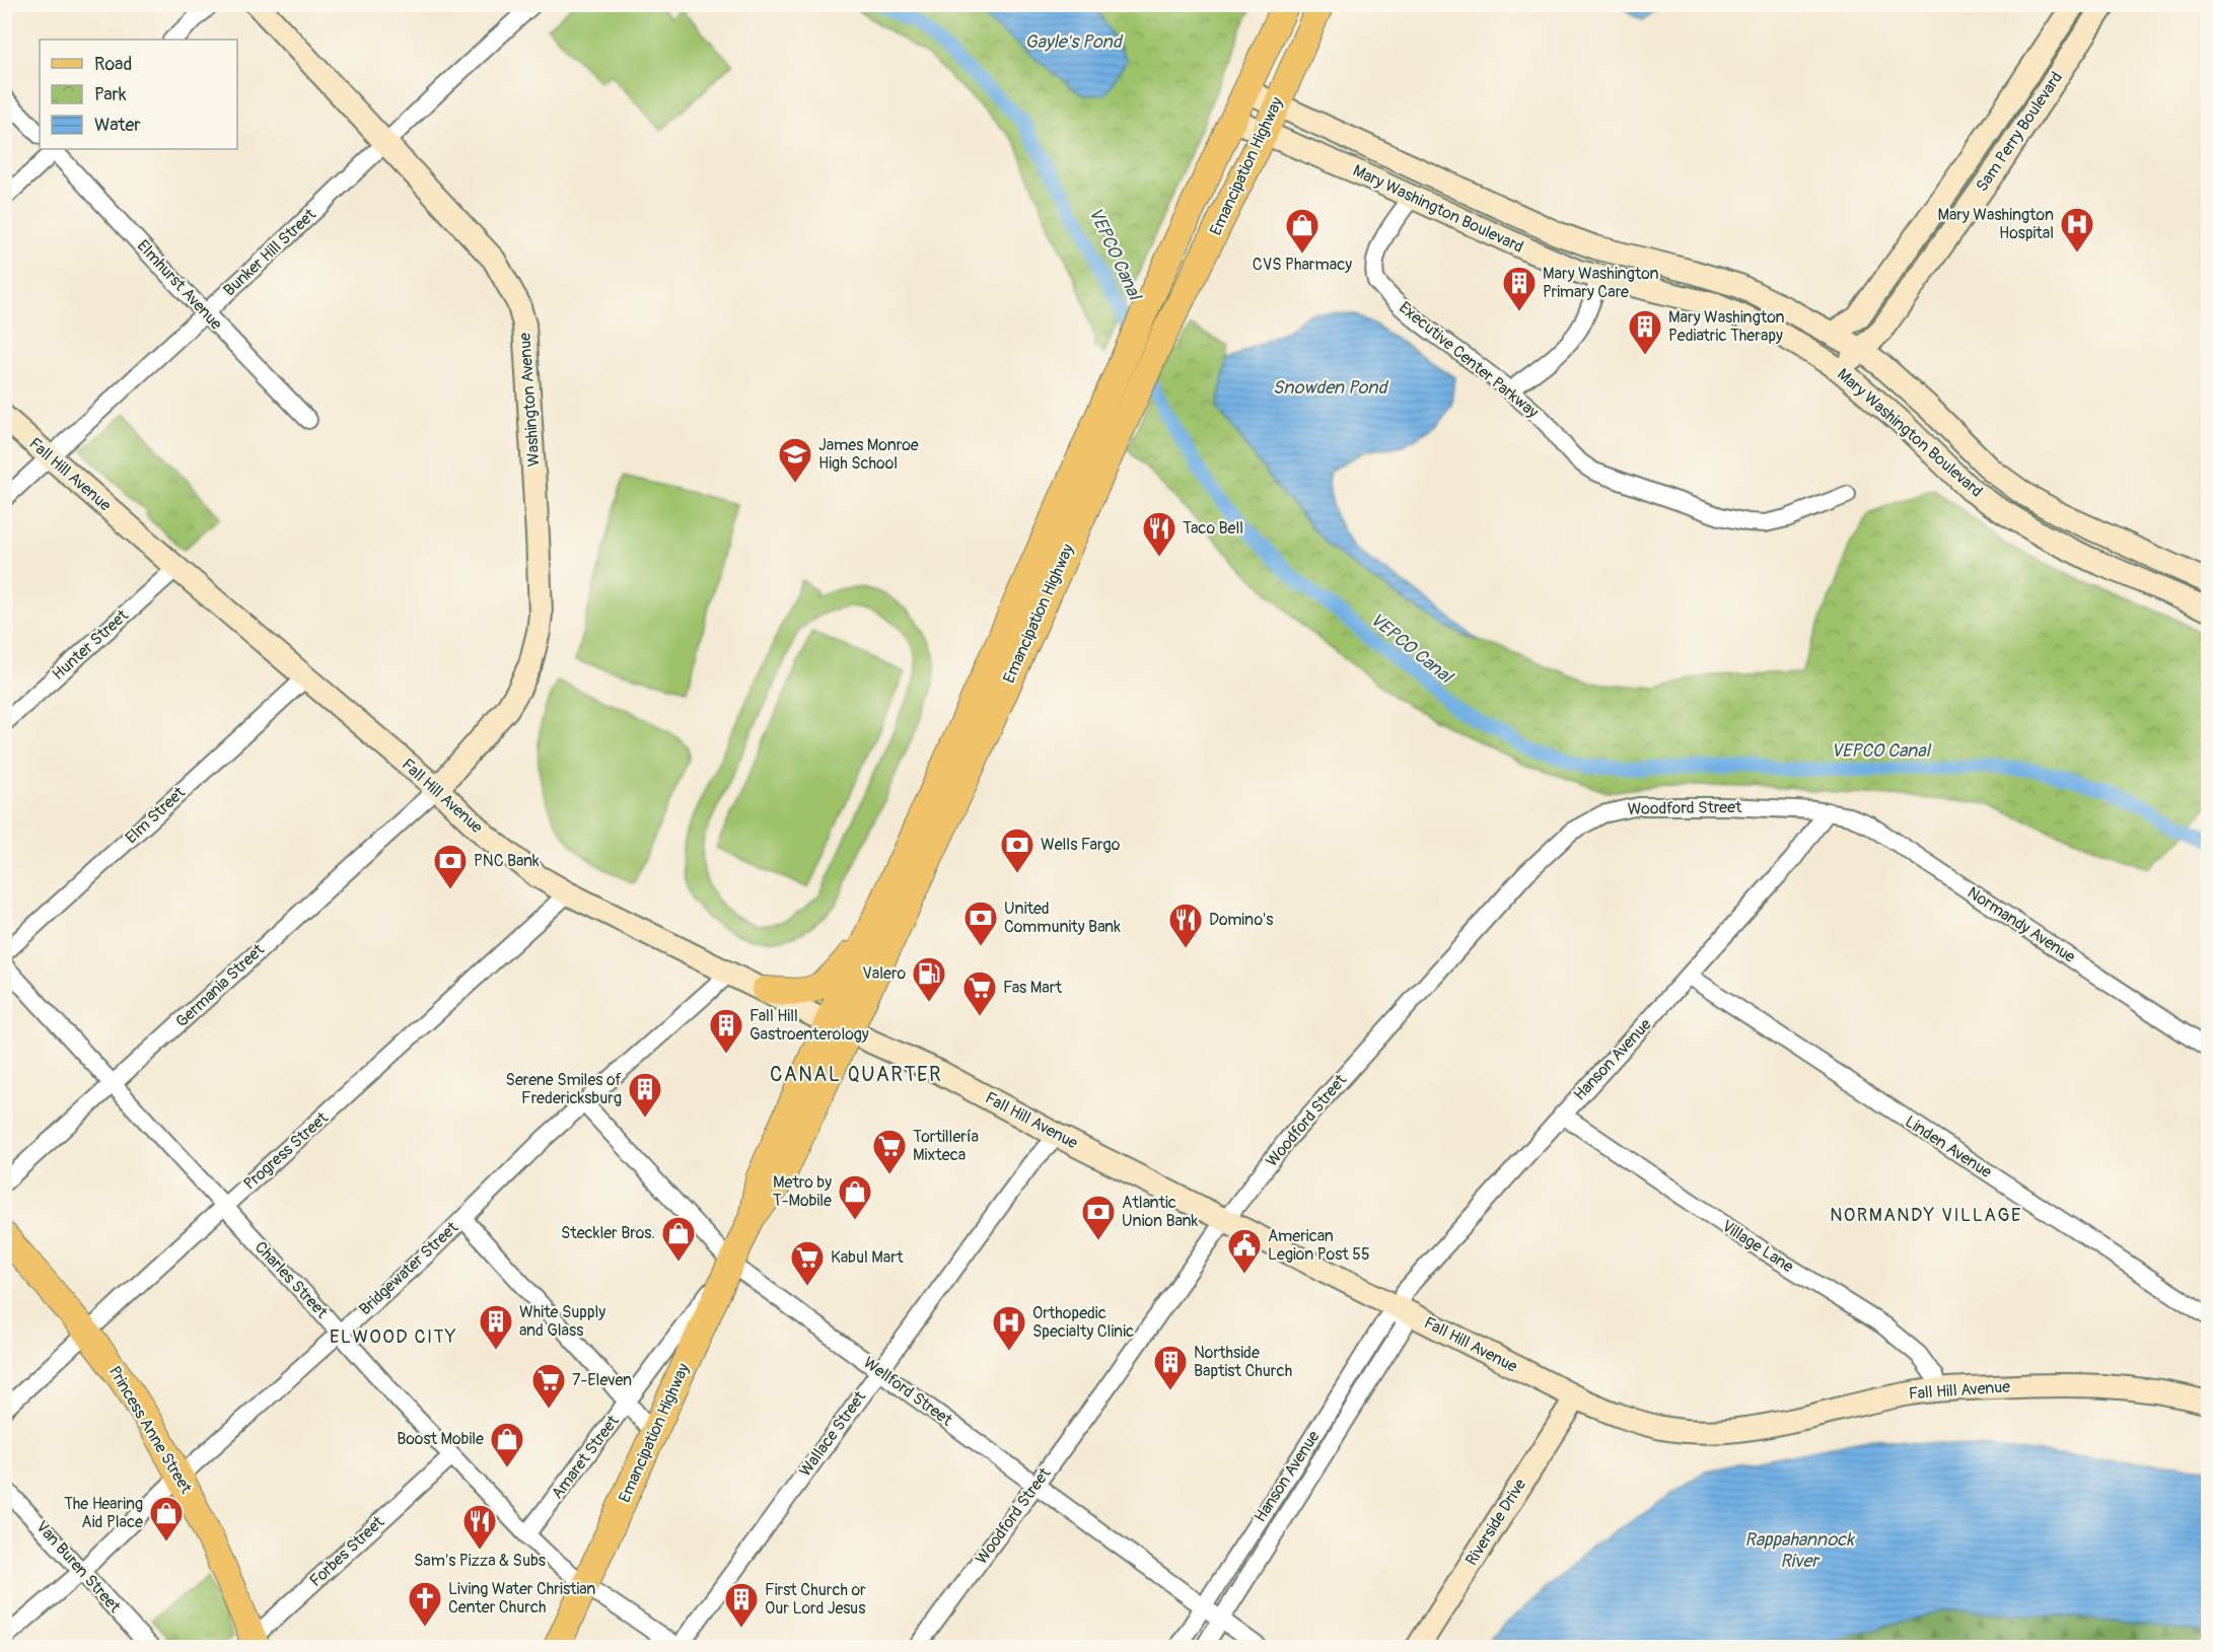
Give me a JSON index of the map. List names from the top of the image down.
{
  "streets": {
    "main road": ["Emancipation Highway", "Princess Anne Street"],
    "street": [
      "Sam Perry Boulevard",
      "Mary Washington Boulevard",
      "Bunker Hill Street",
      "Elmhurst Avenue",
      "Executive Center Parkway",
      "Washington Avenue",
      "Fall Hill Avenue",
      "Hunter Street",
      "Woodford Street",
      "Elm Street",
      "Normandy Avenue",
      "Germania Street",
      "Hanson Avenue",
      "Linden Avenue",
      "Progress Street",
      "Village Lane",
      "Bridgewater Street",
      "Charles Street",
      "Wellford Street",
      "Wallace Street",
      "Amaret Street",
      "Riverside Drive",
      "Forbes Street",
      "Van Buren Street"
    ]
  },
  "crossings": [
    ["Sam Perry Boulevard", "Mary Washington Boulevard"],
    ["Emancipation Highway", "Mary Washington Boulevard"],
    ["Emancipation Highway", "Fall Hill Avenue"],
    ["Emancipation Highway", "Charles Street"],
    ["Emancipation Highway", "Wellford Street"],
    ["Emancipation Highway", "Amaret Street"],
    ["Mary Washington Boulevard", "Executive Center Parkway"],
    ["Bunker Hill Street", "Elmhurst Avenue"],
    ["Bunker Hill Street", "Washington Avenue"],
    ["Bunker Hill Street", "Fall Hill Avenue"],
    ["Washington Avenue", "Fall Hill Avenue"],
    ["Washington Avenue", "Germania Street"],
    ["Fall Hill Avenue", "Hunter Street"],
    ["Fall Hill Avenue", "Woodford Street"],
    ["Fall Hill Avenue", "Elm Street"],
    ["Fall Hill Avenue", "Germania Street"],
    ["Fall Hill Avenue", "Hanson Avenue"],
    ["Fall Hill Avenue", "Progress Street"],
    ["Fall Hill Avenue", "Village Lane"],
    ["Fall Hill Avenue", "Bridgewater Street"],
    ["Fall Hill Avenue", "Wallace Street"],
    ["Fall Hill Avenue", "Riverside Drive"],
    ["Woodford Street", "Normandy Avenue"],
    ["Woodford Street", "Hanson Avenue"],
    ["Woodford Street", "Wellford Street"],
    ["Normandy Avenue", "Hanson Avenue"],
    ["Germania Street", "Charles Street"],
    ["Hanson Avenue", "Linden Avenue"],
    ["Hanson Avenue", "Village Lane"],
    ["Hanson Avenue", "Wellford Street"],
    ["Progress Street", "Charles Street"],
    ["Progress Street", "Princess Anne Street"],
    ["Bridgewater Street", "Charles Street"],
    ["Bridgewater Street", "Wellford Street"],
    ["Bridgewater Street", "Princess Anne Street"],
    ["Bridgewater Street", "Van Buren Street"],
    ["Charles Street", "Wallace Street"],
    ["Charles Street", "Amaret Street"],
    ["Charles Street", "Forbes Street"],
    ["Wellford Street", "Wallace Street"],
    ["Wellford Street", "Amaret Street"],
    ["Princess Anne Street", "Forbes Street"]
  ],
  "districts": ["CANAL QUARTER", "NORMANDY VILLAGE", "ELWOOD CITY"],
  "water": [
    "Gayle's Pond",
    "VEPCO Canal",
    "Snowden Pond",
    "Rappahannock River"
  ],
  "places": {
    "hospital": ["Mary Washington Hospital", "Orthopedic Specialty Clinic"],
    "shop": [
      "CVS Pharmacy",
      "Metro by T-Mobile",
      "Steckler Bros.",
      "Boost Mobile",
      "The Hearing Aid Place"
    ],
    "building": [
      "Mary Washington Primary Care",
      "Mary Washington Pediatric Therapy",
      "Fall Hill Gastroenterology",
      "Serene Smiles of Fredericksburg",
      "White Supply and Glass",
      "Northside Baptist Church",
      "First Church or Our Lord Jesus"
    ],
    "school or university": ["James Monroe High School"],
    "restaurant": ["Taco Bell", "Domino's", "Sam's Pizza & Subs"],
    "bank": [
      "Wells Fargo",
      "PNC Bank",
      "United Community Bank",
      "Atlantic Union Bank"
    ],
    "fuel station": ["Valero"],
    "supermarket": [
      "Fas Mart",
      "Tortillería Mixteca",
      "Kabul Mart",
      "7-Eleven"
    ],
    "public building": ["American Legion Post 55"],
    "church": ["Living Water Christian Center Church"]
  },
  "legend": ["Road", "Park", "Water"]
}
